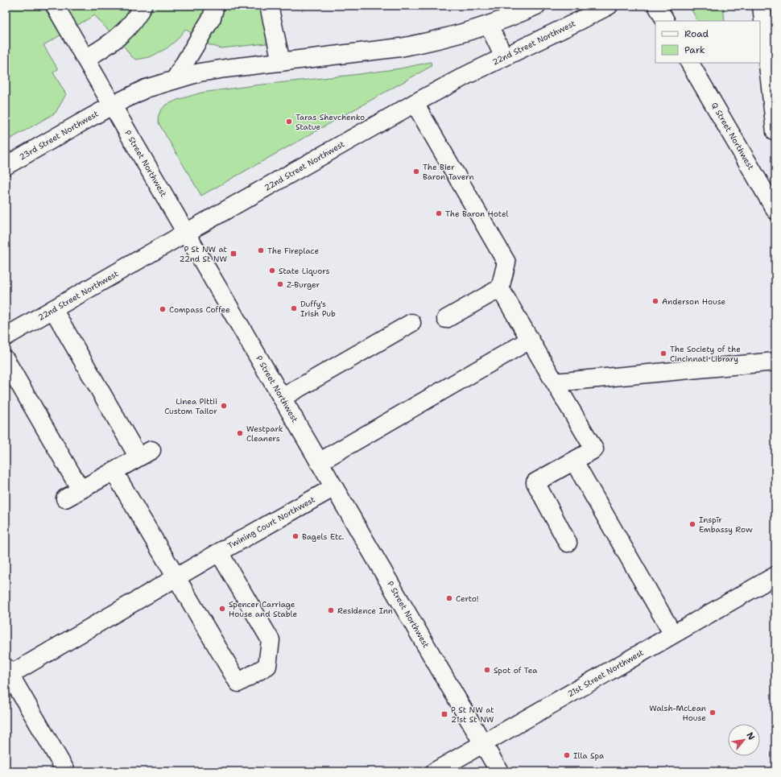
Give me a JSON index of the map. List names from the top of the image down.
{
  "streets": {
    "main road": [
      "22nd Street Northwest",
      "23rd Street Northwest",
      "Q Street Northwest",
      "P Street Northwest",
      "Twining Court Northwest",
      "21st Street Northwest"
    ]
  },
  "crossings": [
    ["22nd Street Northwest", "P Street Northwest"],
    ["23rd Street Northwest", "P Street Northwest"],
    ["P Street Northwest", "Twining Court Northwest"],
    ["P Street Northwest", "21st Street Northwest"]
  ],
  "places": {
    "other": [
      "Taras Shevchenko Statue",
      "The Bier Baron Tavern",
      "The Baron Hotel",
      "The Fireplace",
      "State Liquors",
      "Z-Burger",
      "Anderson House",
      "Duffy's Irish Pub",
      "Compass Coffee",
      "The Society of the Cincinnati Library",
      "Linea Pittii Custom Tailor",
      "Westpark Cleaners",
      "Inspīr Embassy Row",
      "Bagels Etc.",
      "Certo!",
      "Spencer Carriage House and Stable",
      "Residence Inn",
      "Spot of Tea",
      "Walsh-McLean House",
      "Illa Spa"
    ],
    "transit": ["P St NW at 22nd St NW", "P St NW at 21st St NW"]
  },
  "legend": ["Road", "Park"],
  "north": "top right"
}
